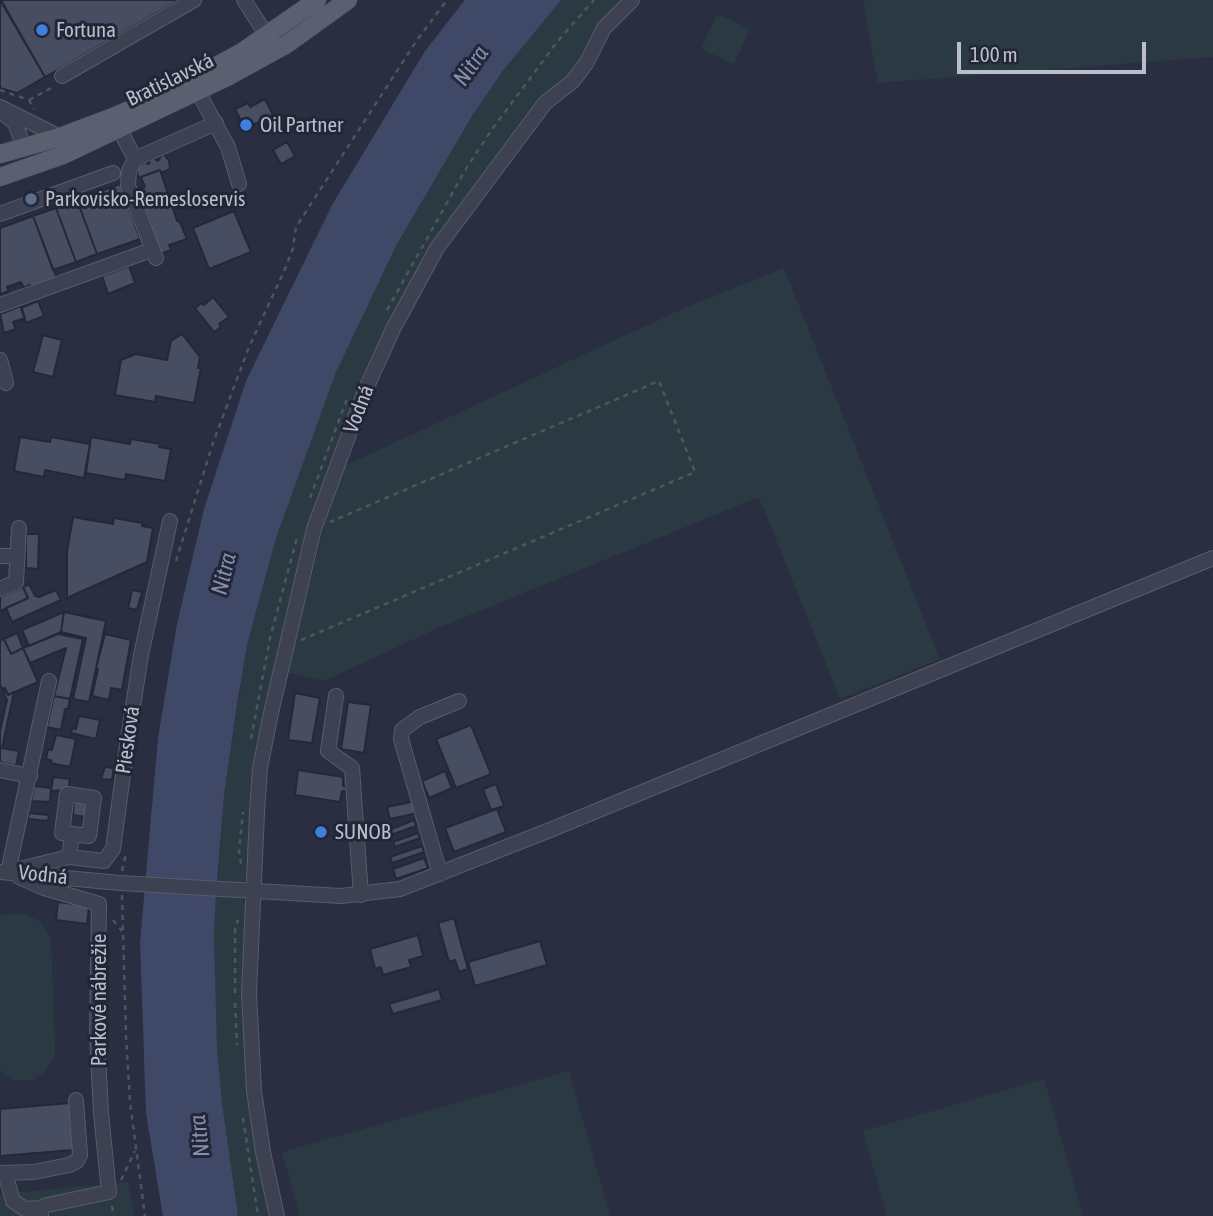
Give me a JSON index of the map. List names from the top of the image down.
{
  "streets": {
    "main road": ["Bratislavská"],
    "street": ["Vodná", "Piesková", "Parkové nábrežie"]
  },
  "crossings": [
    ["Vodná", "Piesková"],
    ["Vodná", "Parkové nábrežie"],
    ["Piesková", "Parkové nábrežie"]
  ],
  "water": ["Nitra"],
  "places": [
    "Fortuna",
    "Oil Partner",
    "Parkovisko-Remesloservis",
    "SUNOB"
  ],
  "scale_bar": "100 m"
}
